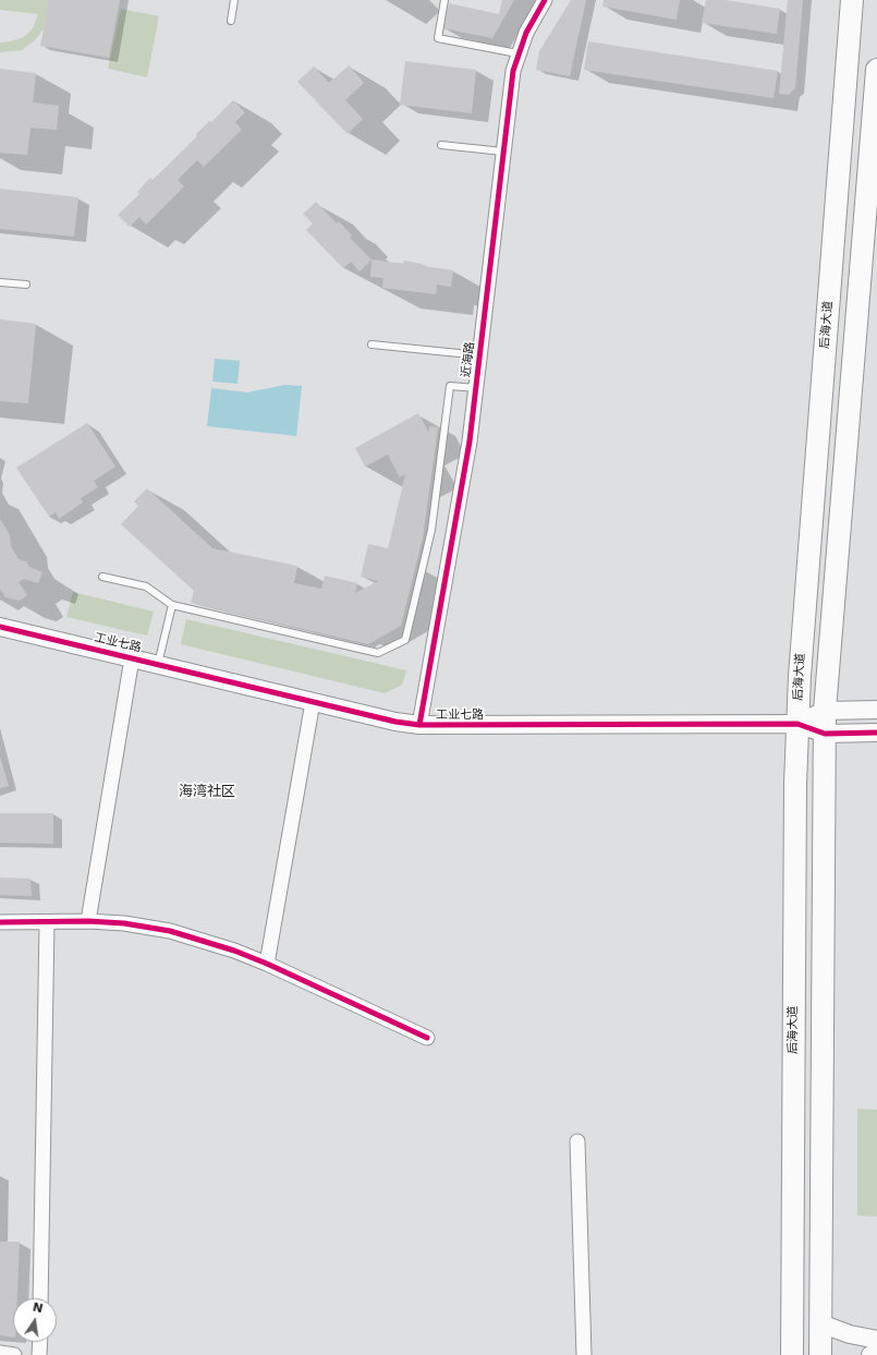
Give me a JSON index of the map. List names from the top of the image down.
{
  "streets": {
    "main road": ["后海大道"],
    "street": ["近海路", "工业七路"]
  },
  "crossings": [
    ["后海大道", "工业七路"],
    ["近海路", "工业七路"]
  ],
  "districts": ["海湾社区"],
  "north": "top"
}
